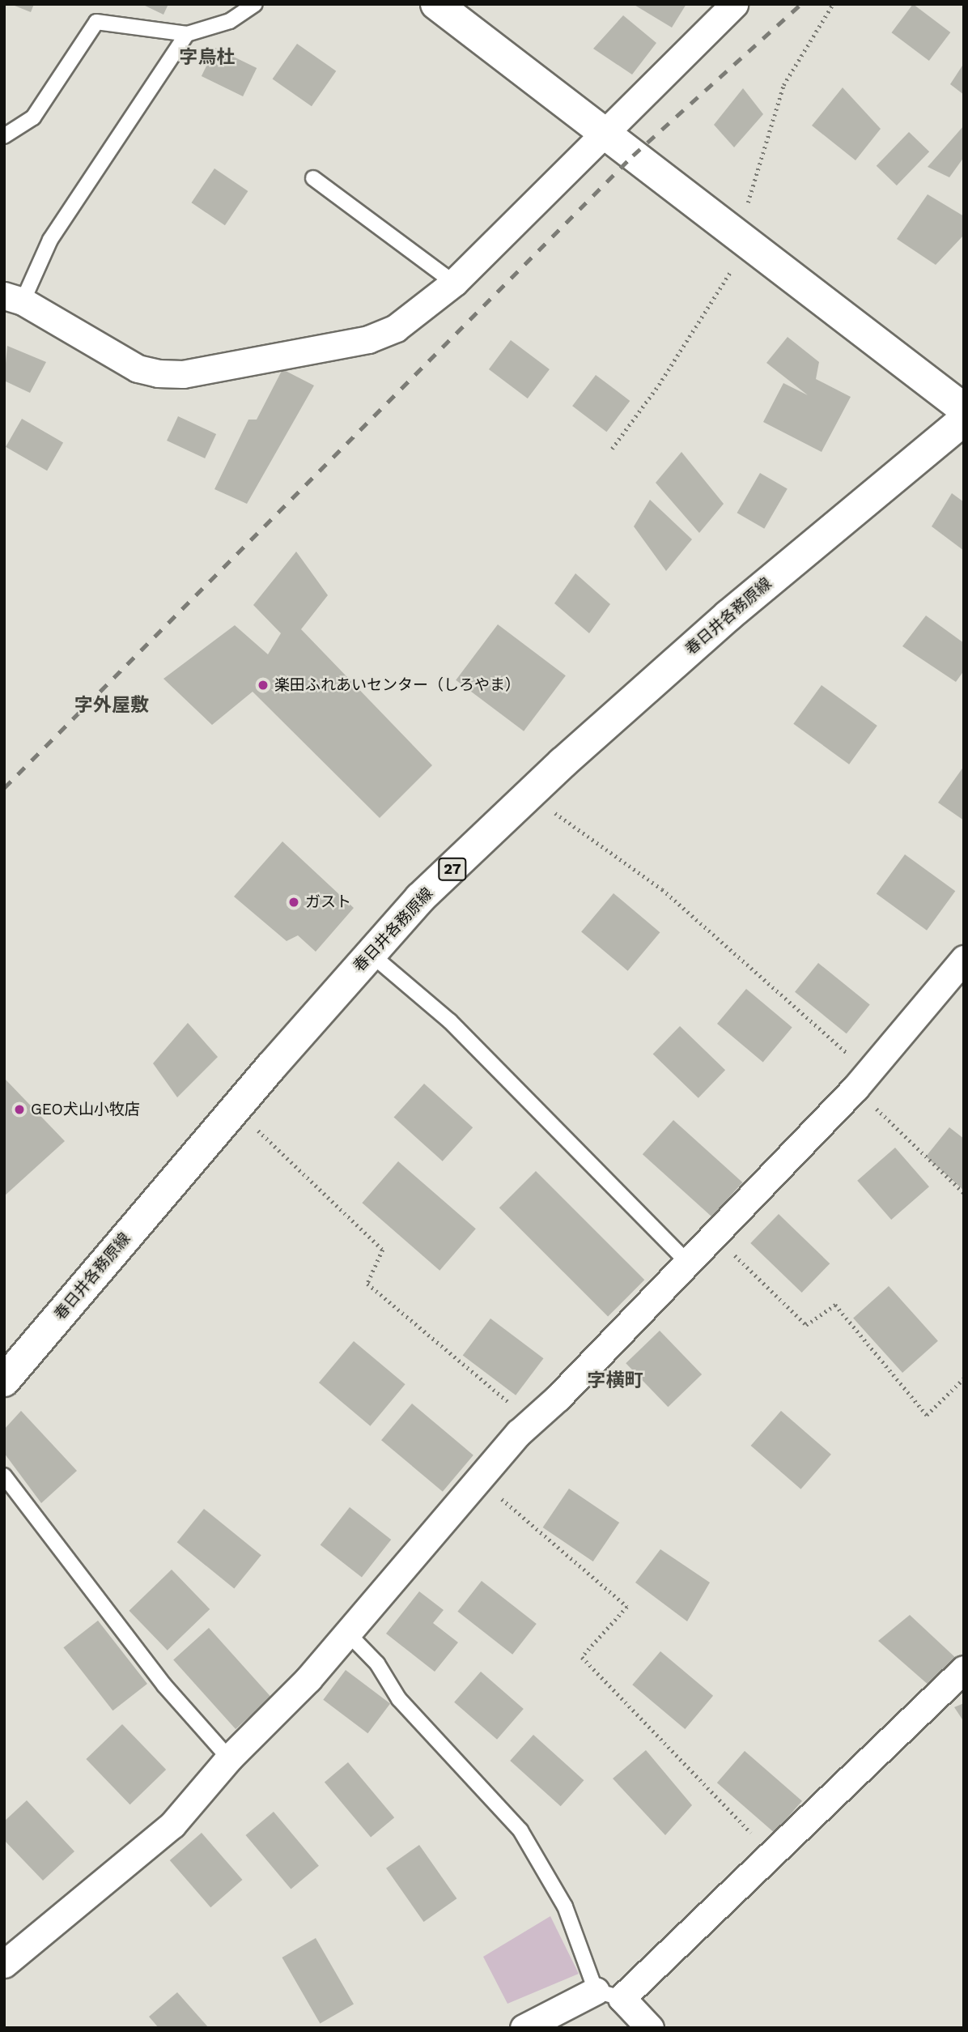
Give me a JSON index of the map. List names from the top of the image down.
{
  "streets": {
    "main road": ["春日井各務原線", "27"]
  },
  "districts": ["字烏杜", "字外屋敷", "字横町"],
  "places": ["楽田ふれあいセンター（しろやま）", "ガスト", "GEO犬山小牧店"]
}
